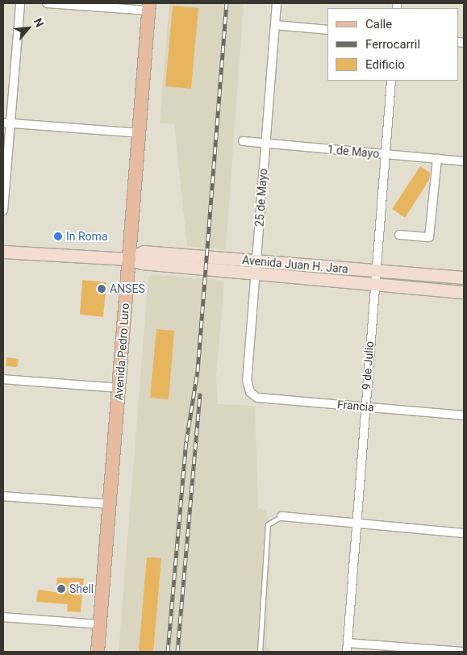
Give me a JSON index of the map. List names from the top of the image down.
{
  "streets": {
    "main road": ["Avenida Juan H. Jara", "Avenida Pedro Luro"],
    "street": [
      "1 de Mayo",
      "25 de Mayo",
      "9 de Julio",
      "Francia"
    ]
  },
  "crossings": [
    ["1 de Mayo", "25 de Mayo"],
    ["1 de Mayo", "9 de Julio"],
    ["25 de Mayo", "Avenida Juan H. Jara"],
    ["25 de Mayo", "Francia"],
    ["Avenida Juan H. Jara", "Avenida Pedro Luro"],
    ["Avenida Juan H. Jara", "9 de Julio"],
    ["9 de Julio", "Francia"]
  ],
  "places": ["In Roma", "ANSES", "Shell"],
  "legend": ["Calle", "Ferrocarril", "Edificio"],
  "north": "top right"
}
